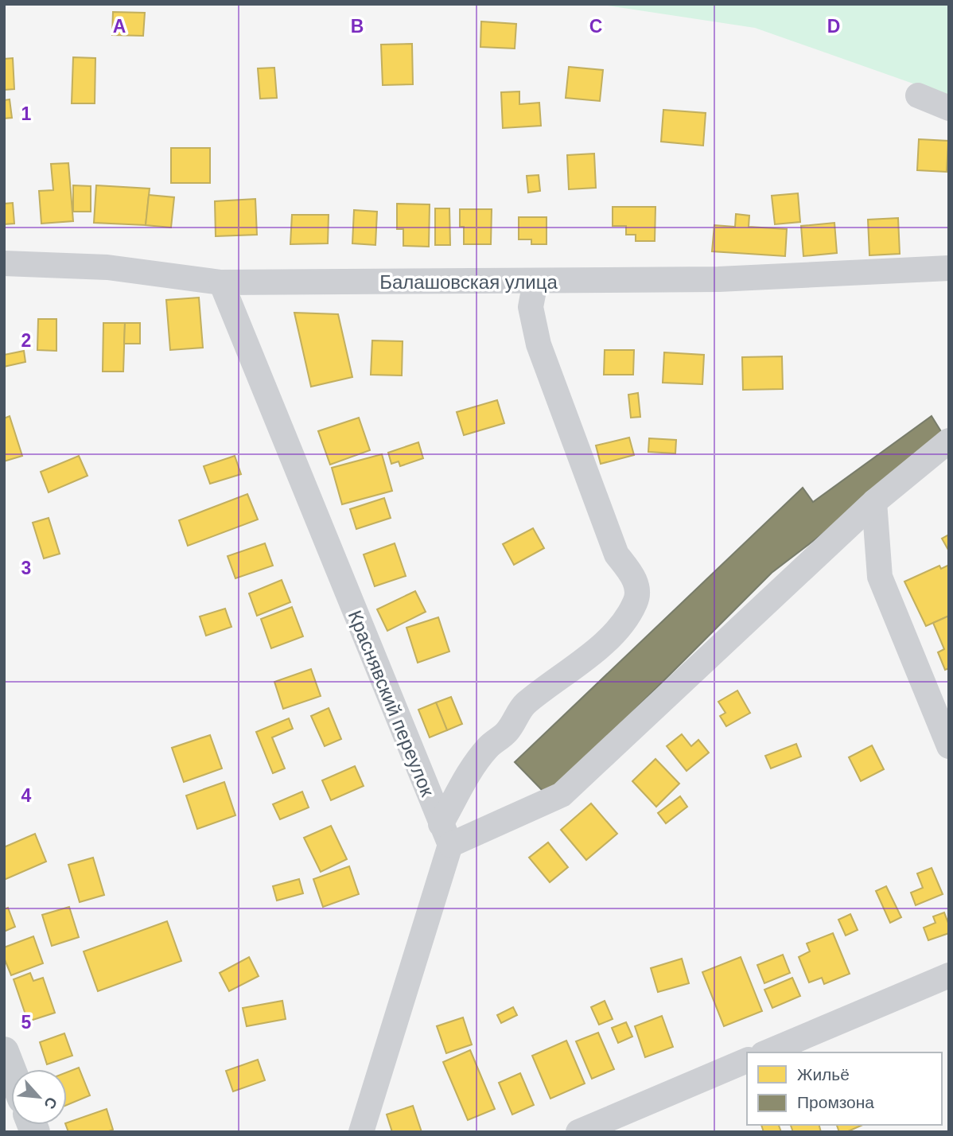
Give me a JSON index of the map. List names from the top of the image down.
{
  "streets": {
    "street": ["Балашовская улица", "Краснявский переулок"]
  },
  "crossings": [
    ["Балашовская улица", "Краснявский переулок"]
  ],
  "legend": ["Жильё", "Промзона"],
  "north": "bottom right",
  "grid": {
    "columns": [
      "A",
      "B",
      "C",
      "D"
    ],
    "rows": [
      "1",
      "2",
      "3",
      "4",
      "5"
    ]
  }
}
